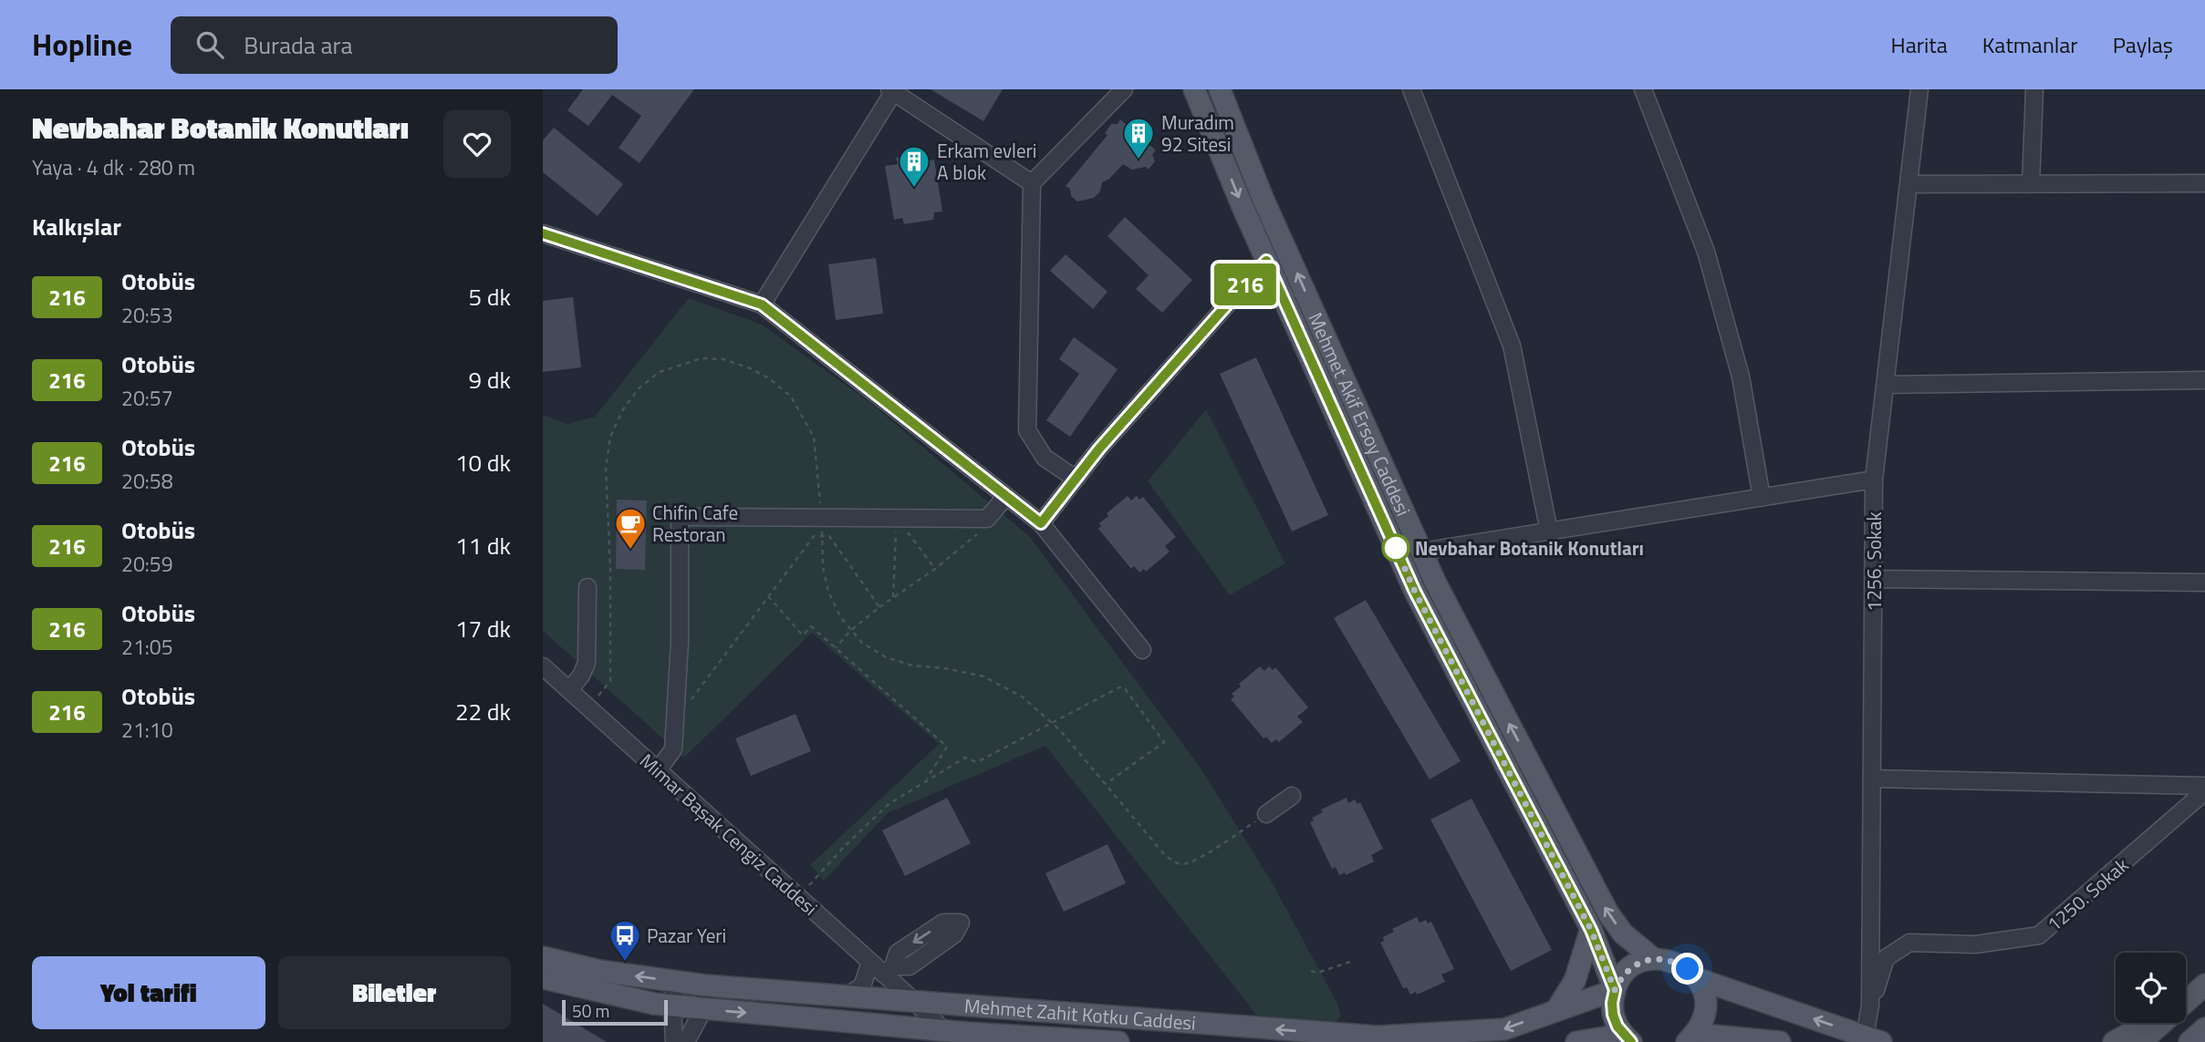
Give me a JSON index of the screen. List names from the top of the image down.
{
  "streets": {
    "main road": ["Mehmet Akif Ersoy Caddesi", "Mehmet Zahit Kotku Caddesi"],
    "street": ["1256. Sokak", "Mimar Başak Cengiz Caddesi", "1250. Sokak"]
  },
  "crossings": [
    ["Mehmet Akif Ersoy Caddesi", "Mehmet Zahit Kotku Caddesi"],
    ["1256. Sokak", "1250. Sokak"],
    ["Mimar Başak Cengiz Caddesi", "Mehmet Zahit Kotku Caddesi"]
  ],
  "places": {
    "building": ["Muradım 92 Sitesi", "Erkam evleri A blok"],
    "other": ["Nevbahar Botanik Konutları"],
    "cafe": ["Chifin Cafe Restoran"],
    "bus stop": ["Pazar Yeri"]
  },
  "lines": ["bus line 216"],
  "scale_bar": "50 m",
  "page": {
    "header": "Hopline",
    "search": "Burada ara",
    "nav": ["Harita", "Katmanlar", "Paylaş"],
    "heading": [
      ["Nevbahar Botanik Konutları", "Yaya · 4 dk · 280 m"],
      "Kalkışlar"
    ],
    "on_map": "216",
    "list": [
      {
        "mark": "216",
        "name": "Otobüs",
        "note": "20:53",
        "value": "5 dk"
      },
      {
        "mark": "216",
        "name": "Otobüs",
        "note": "20:57",
        "value": "9 dk"
      },
      {
        "mark": "216",
        "name": "Otobüs",
        "note": "20:58",
        "value": "10 dk"
      },
      {
        "mark": "216",
        "name": "Otobüs",
        "note": "20:59",
        "value": "11 dk"
      },
      {
        "mark": "216",
        "name": "Otobüs",
        "note": "21:05",
        "value": "17 dk"
      },
      {
        "mark": "216",
        "name": "Otobüs",
        "note": "21:10",
        "value": "22 dk"
      }
    ],
    "buttons": ["Yol tarifi", "Biletler"],
    "scale": "50 m"
  }
}
